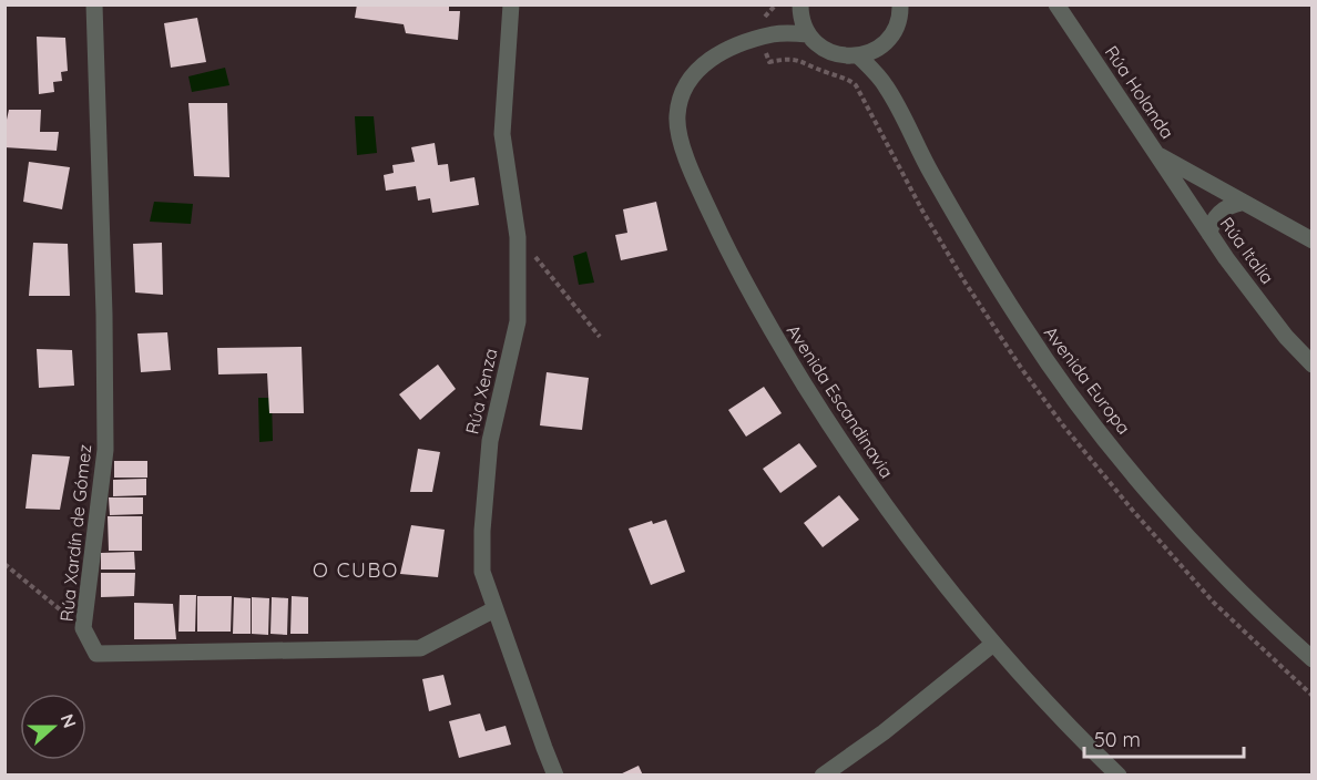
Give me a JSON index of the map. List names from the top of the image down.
{
  "streets": {
    "street": [
      "Rúa Holanda",
      "Rúa Italia",
      "Avenida Europa",
      "Rúa Xenza",
      "Avenida Escandinavia",
      "Rúa Xardín de Gómez"
    ]
  },
  "crossings": [
    ["Rúa Holanda", "Rúa Italia"],
    ["Rúa Xenza", "Rúa Xardín de Gómez"]
  ],
  "districts": ["O CUBO"],
  "scale_bar": "50 m",
  "north": "right"
}
